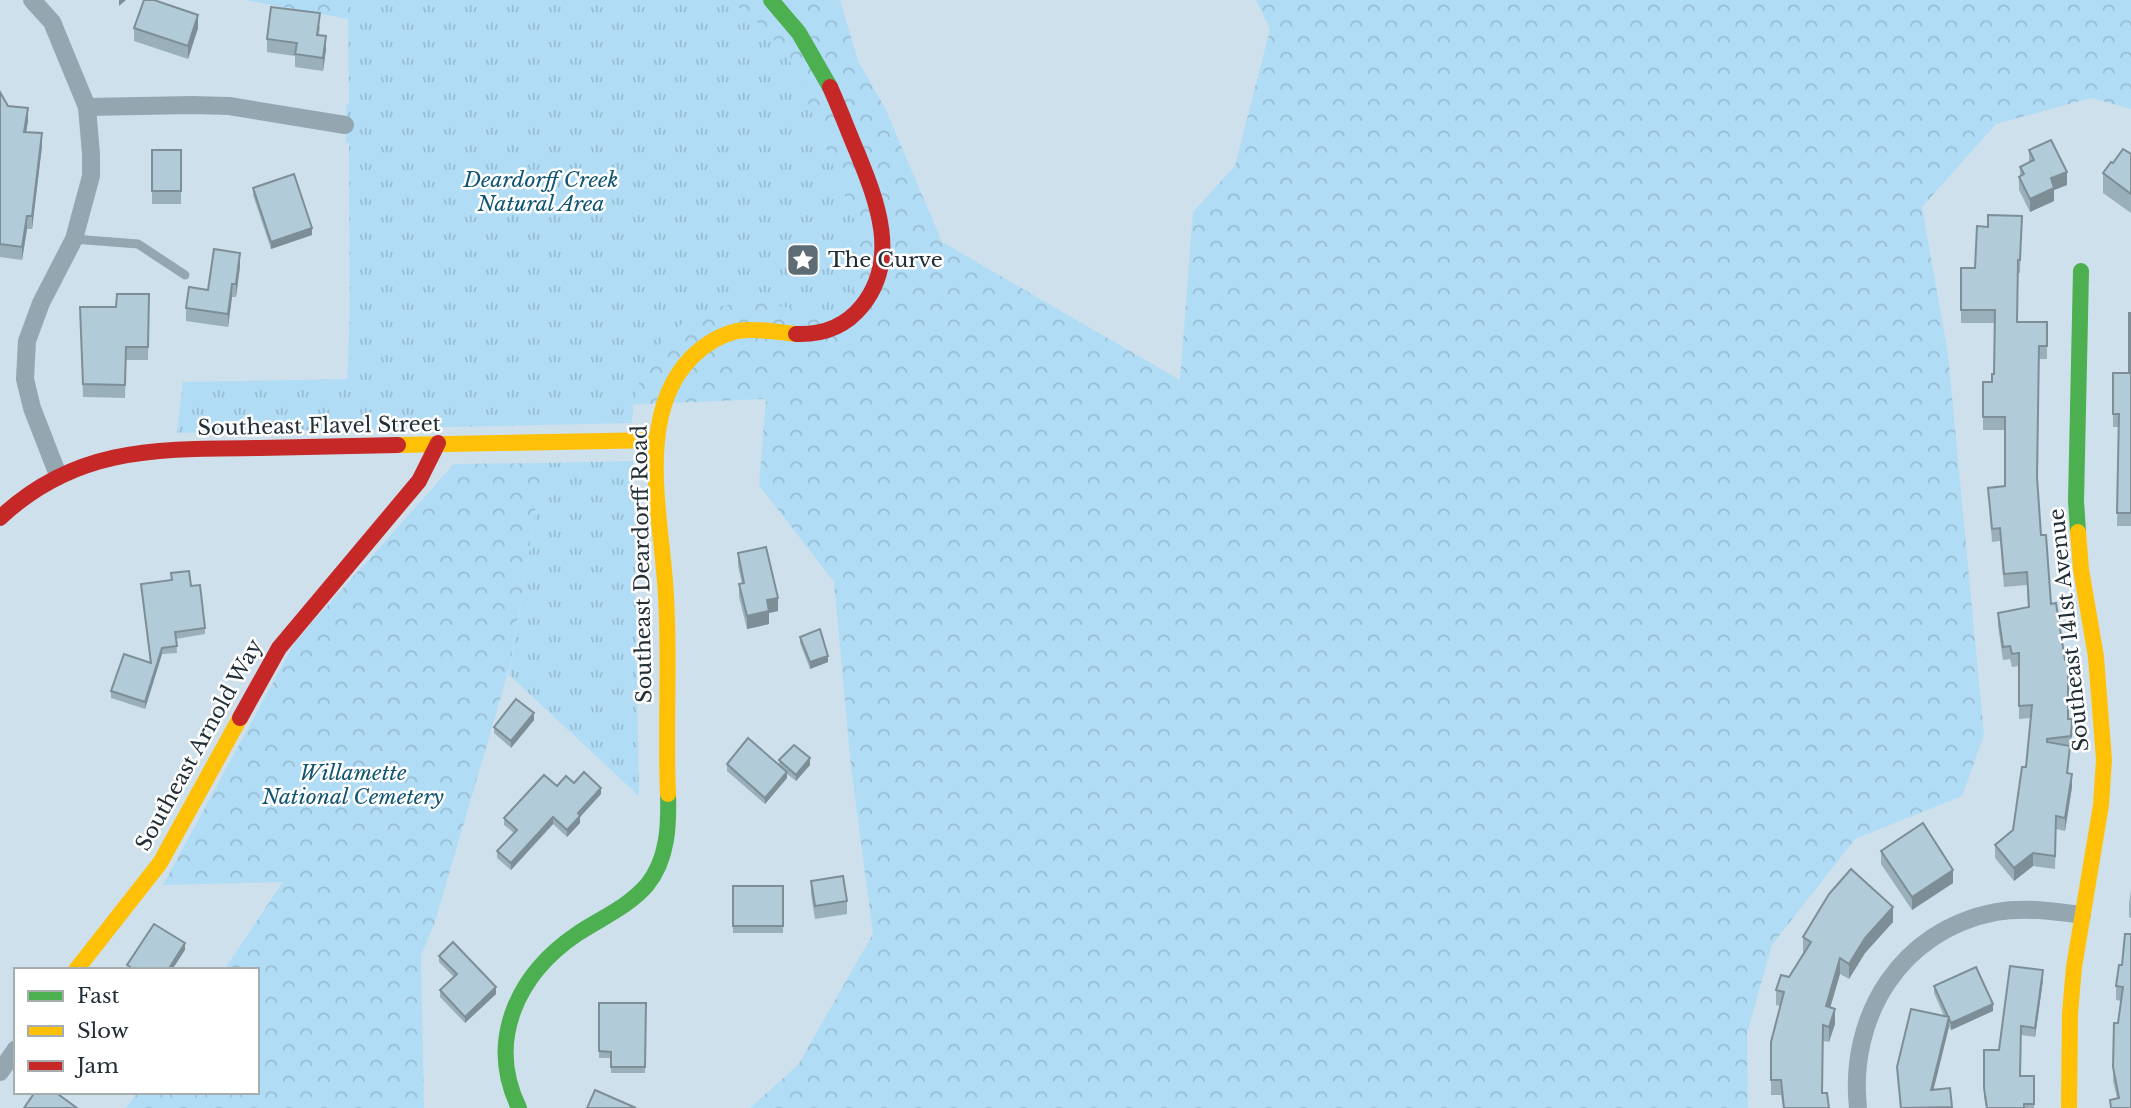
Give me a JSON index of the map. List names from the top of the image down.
{
  "streets": {
    "street": [
      "Southeast Flavel Street",
      "Southeast Deardorff Road",
      "Southeast 141st Avenue",
      "Southeast Arnold Way"
    ]
  },
  "crossings": [
    ["Southeast Flavel Street", "Southeast Deardorff Road"],
    ["Southeast Flavel Street", "Southeast Arnold Way"]
  ],
  "parks": ["Deardorff Creek Natural Area", "Willamette National Cemetery"],
  "places": {
    "place": ["The Curve"]
  },
  "legend": ["Fast", "Slow", "Jam"]
}
